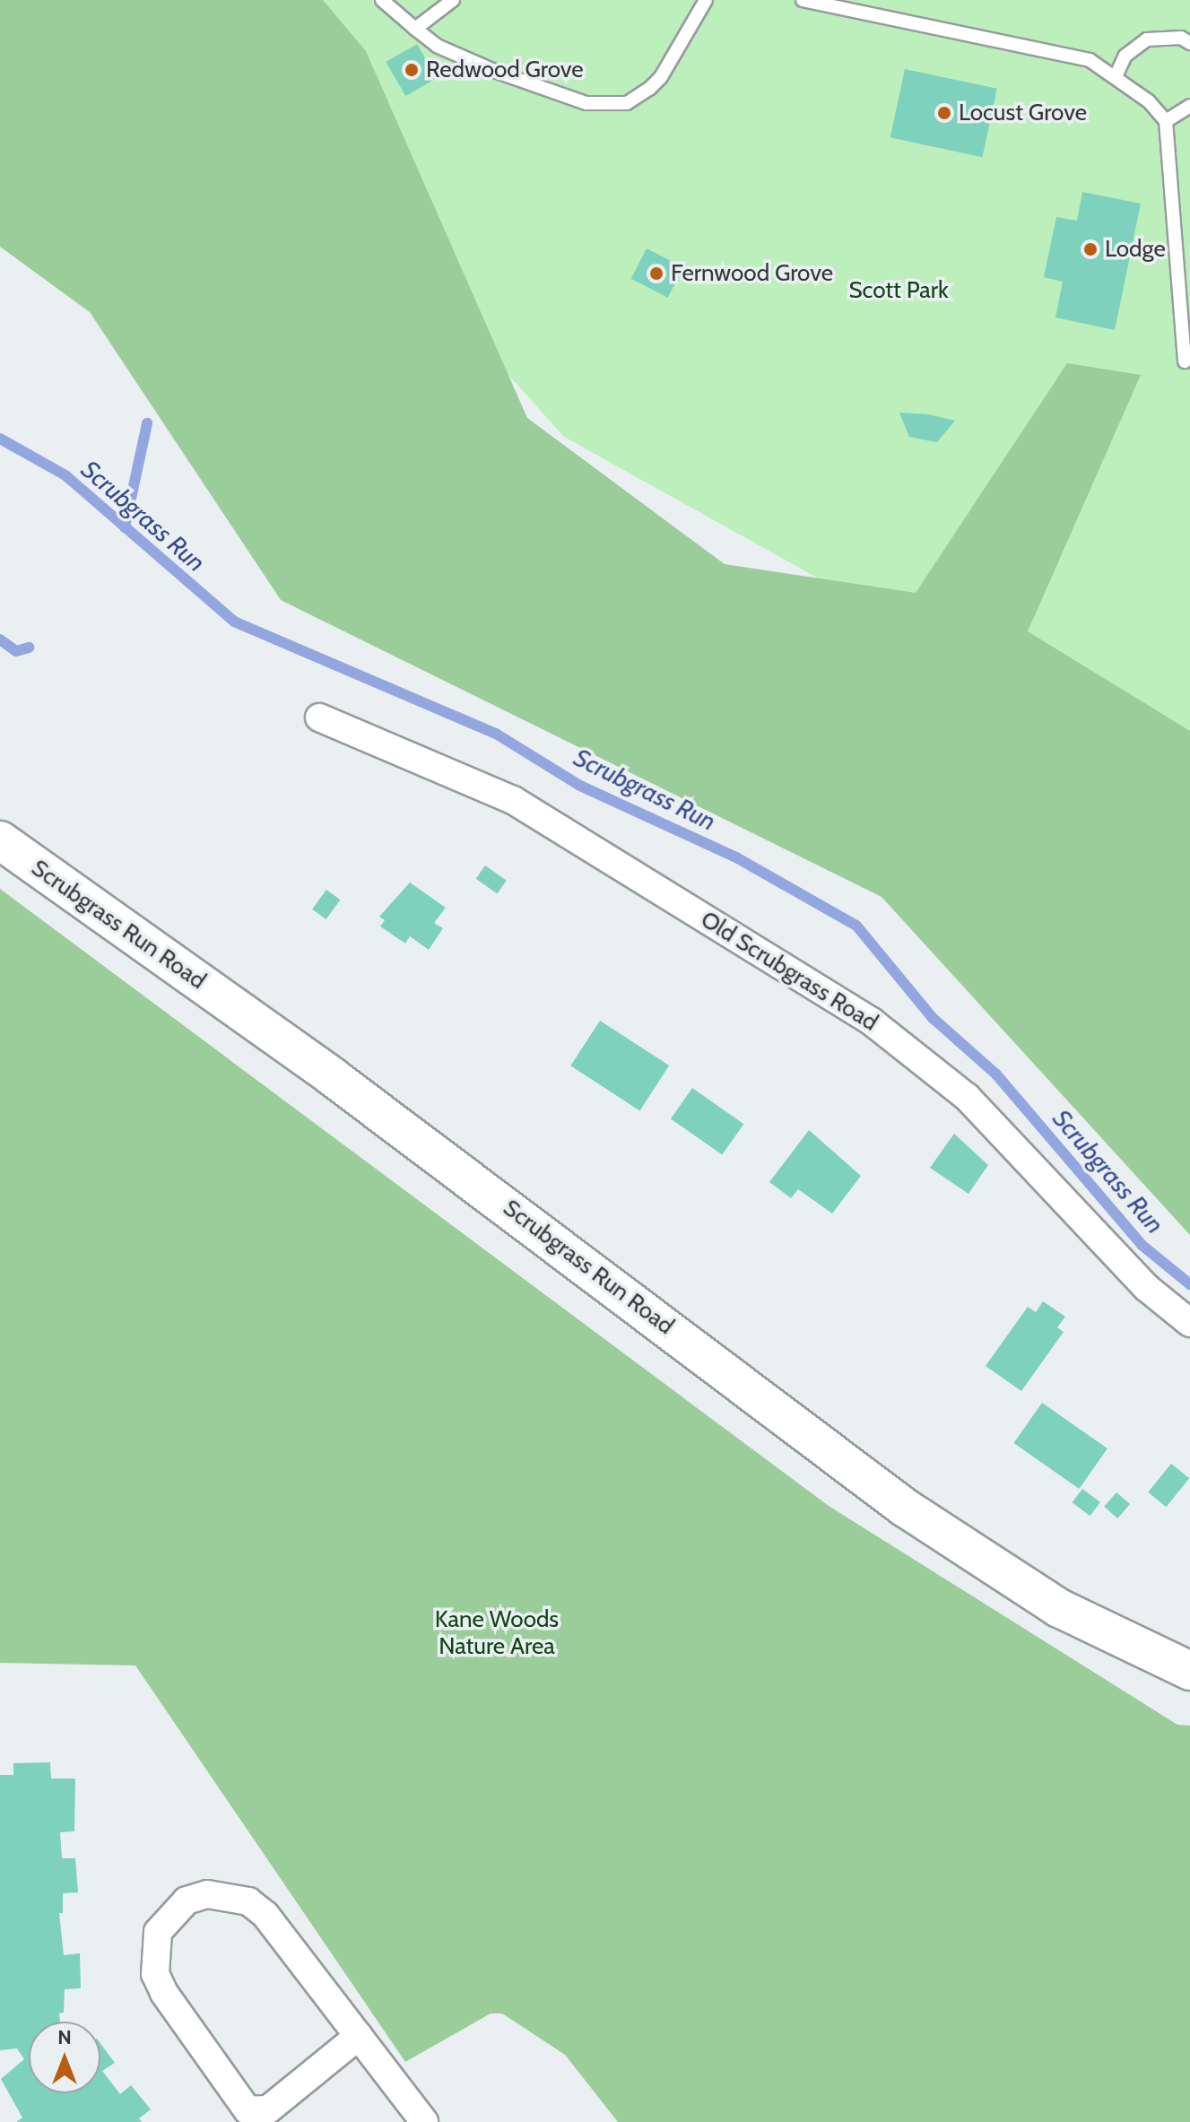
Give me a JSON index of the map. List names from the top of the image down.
{
  "streets": {
    "street": ["Scrubgrass Run Road", "Old Scrubgrass Road"]
  },
  "water": ["Scrubgrass Run"],
  "parks": ["Scott Park", "Kane Woods Nature Area"],
  "places": [
    "Redwood Grove",
    "Locust Grove",
    "Lodge",
    "Fernwood Grove"
  ],
  "north": "top"
}
